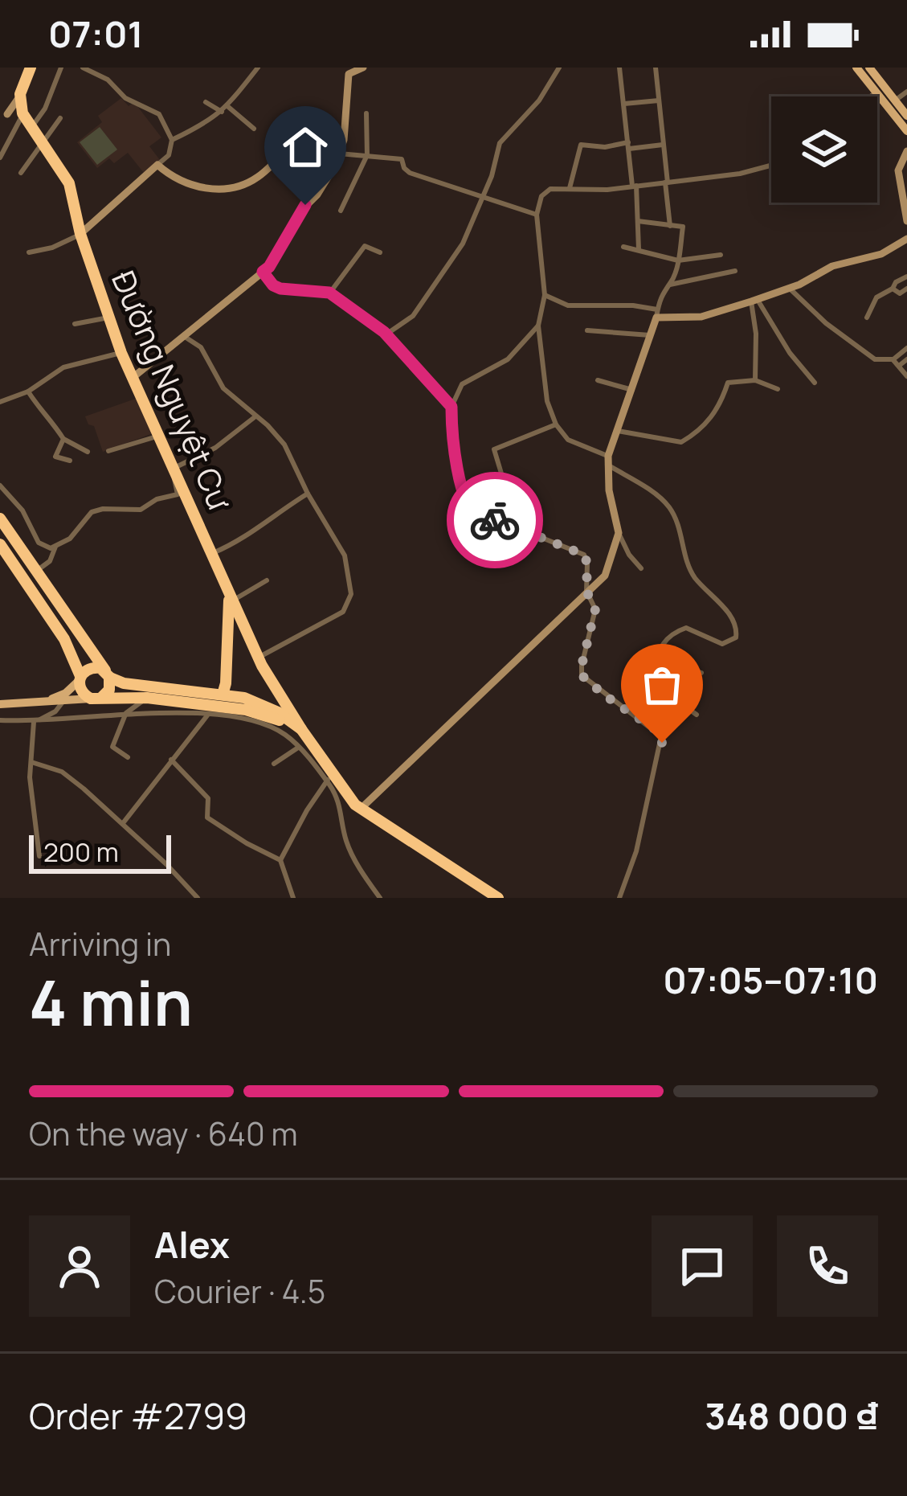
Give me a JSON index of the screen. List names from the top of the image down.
{
  "streets": {
    "highway": ["Đường Nguyệt Cư"]
  },
  "scale_bar": "200 m",
  "page": {
    "status": "07:01",
    "scale": "200 m",
    "heading": ["4 min", "Arriving in", "07:05–07:10"],
    "panel": [
      "Alex",
      "Courier · 4.5",
      "Order #2799",
      "348 000 ₫"
    ],
    "bar": "On the way · 640 m"
  }
}
